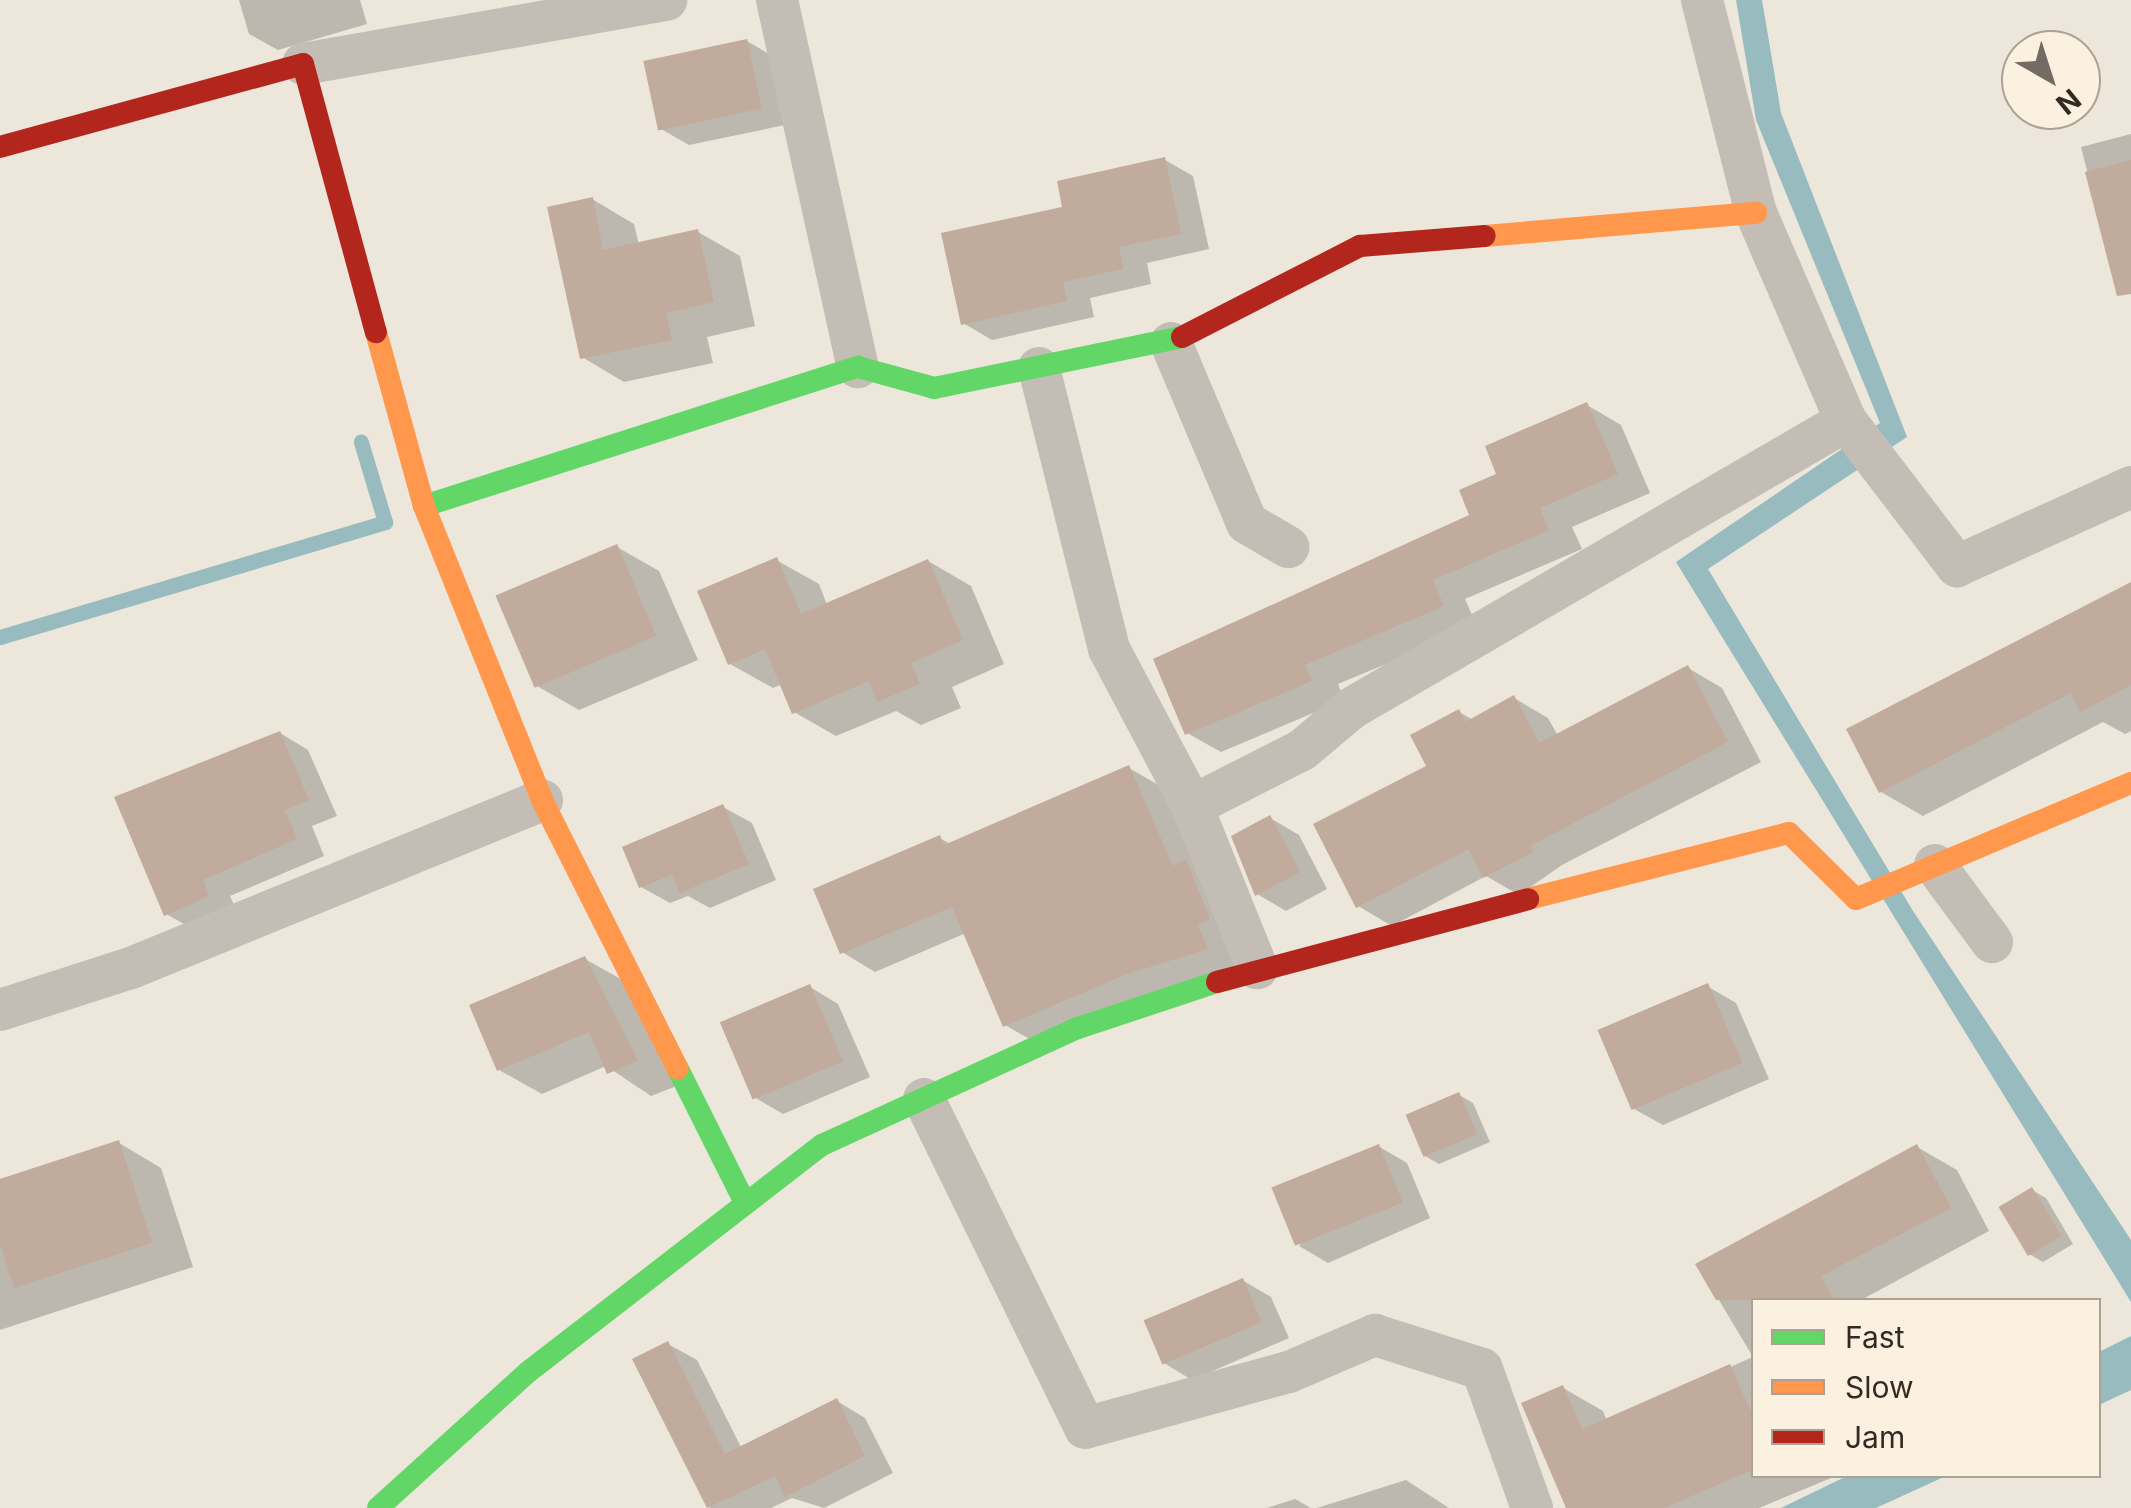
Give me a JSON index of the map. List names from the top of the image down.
{
  "legend": ["Fast", "Slow", "Jam"],
  "north": "bottom right"
}
